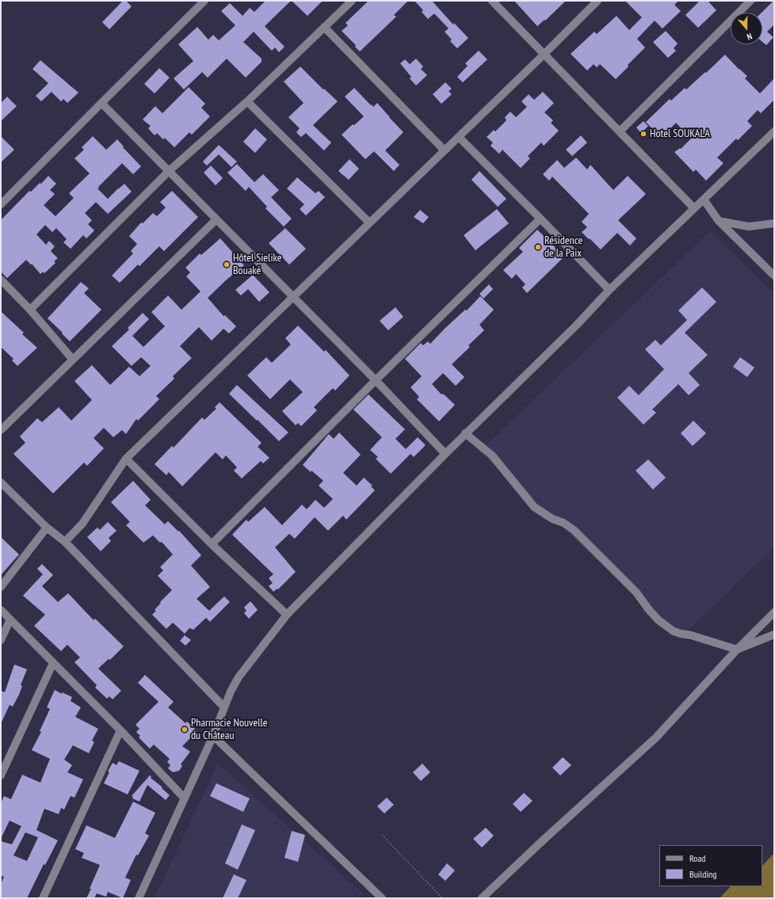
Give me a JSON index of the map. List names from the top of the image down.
{
  "places": [
    "Hotel SOUKALA",
    "Résidence de la Paix",
    "Hôtel Sielike Bouaké",
    "Pharmacie Nouvelle du Château"
  ],
  "legend": ["Road", "Building"],
  "north": "bottom"
}
